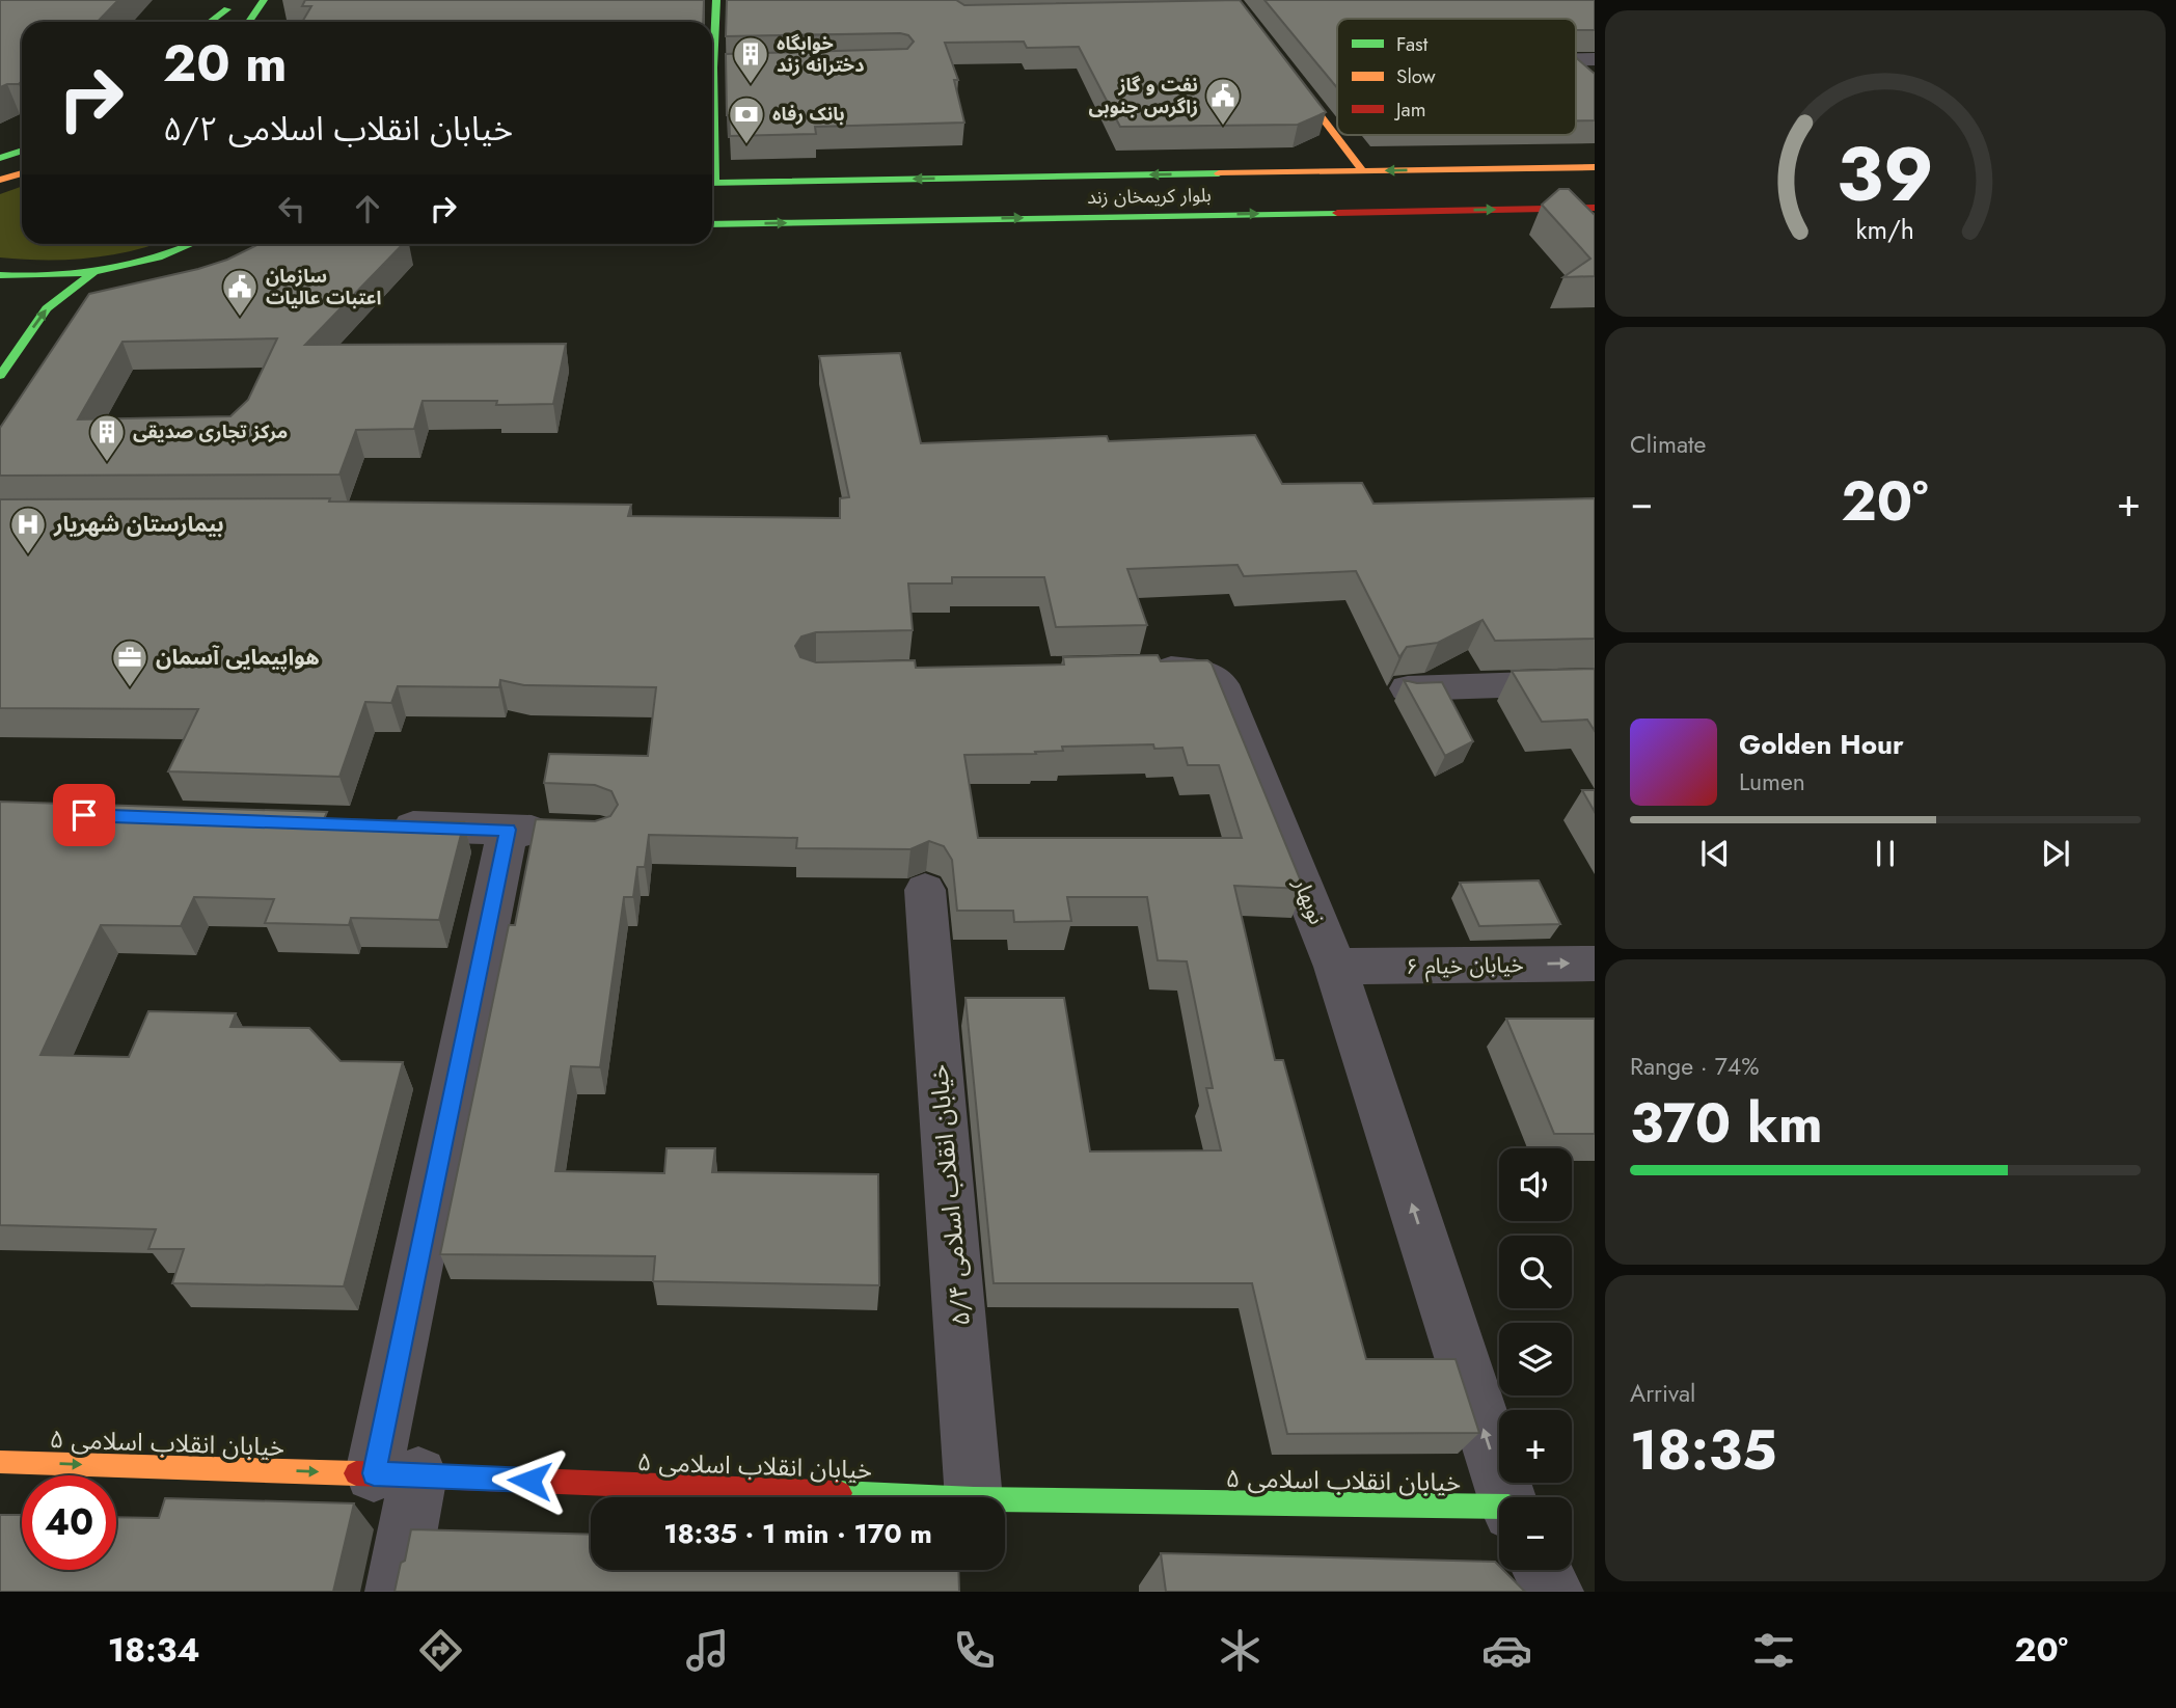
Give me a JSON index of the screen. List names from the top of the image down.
{
  "streets": {
    "main road": ["بلوار کریمخان زند", "خیابان انقلاب اسلامی ۵"],
    "street": ["نوبهار", "خیابان خیام ۶", "خیابان انقلاب اسلامی ۵/۴"]
  },
  "crossings": [
    ["نوبهار", "خیابان خیام ۶"]
  ],
  "one_way": ["نوبهار"],
  "places": {
    "building": ["خوابگاه دخترانه زند", "مرکز تجاری صدیقی"],
    "public building": ["نفت و گاز زاگرس جنوبی", "سازمان اعتبات عالیات"],
    "bank": ["بانک رفاه"],
    "hospital": ["بیمارستان شهریار"],
    "office": ["هواپیمایی آسمان"]
  },
  "legend": ["Fast", "Slow", "Jam"],
  "page": {
    "turn": ["20 m", "خیابان انقلاب اسلامی ۵/۲"],
    "tile": [
      "Climate",
      ["Range · 74%", "370 km"],
      ["Arrival", "18:35"]
    ],
    "heat": ["−", "20°", "+"],
    "song": ["Golden Hour", "Lumen"],
    "map_buttons": ["+", "−"],
    "limit": "40",
    "trip": "18:35 · 1 min · 170 m",
    "tabs": ["18:34", "20°"],
    "gauge": ["39", "km/h"]
  }
}
